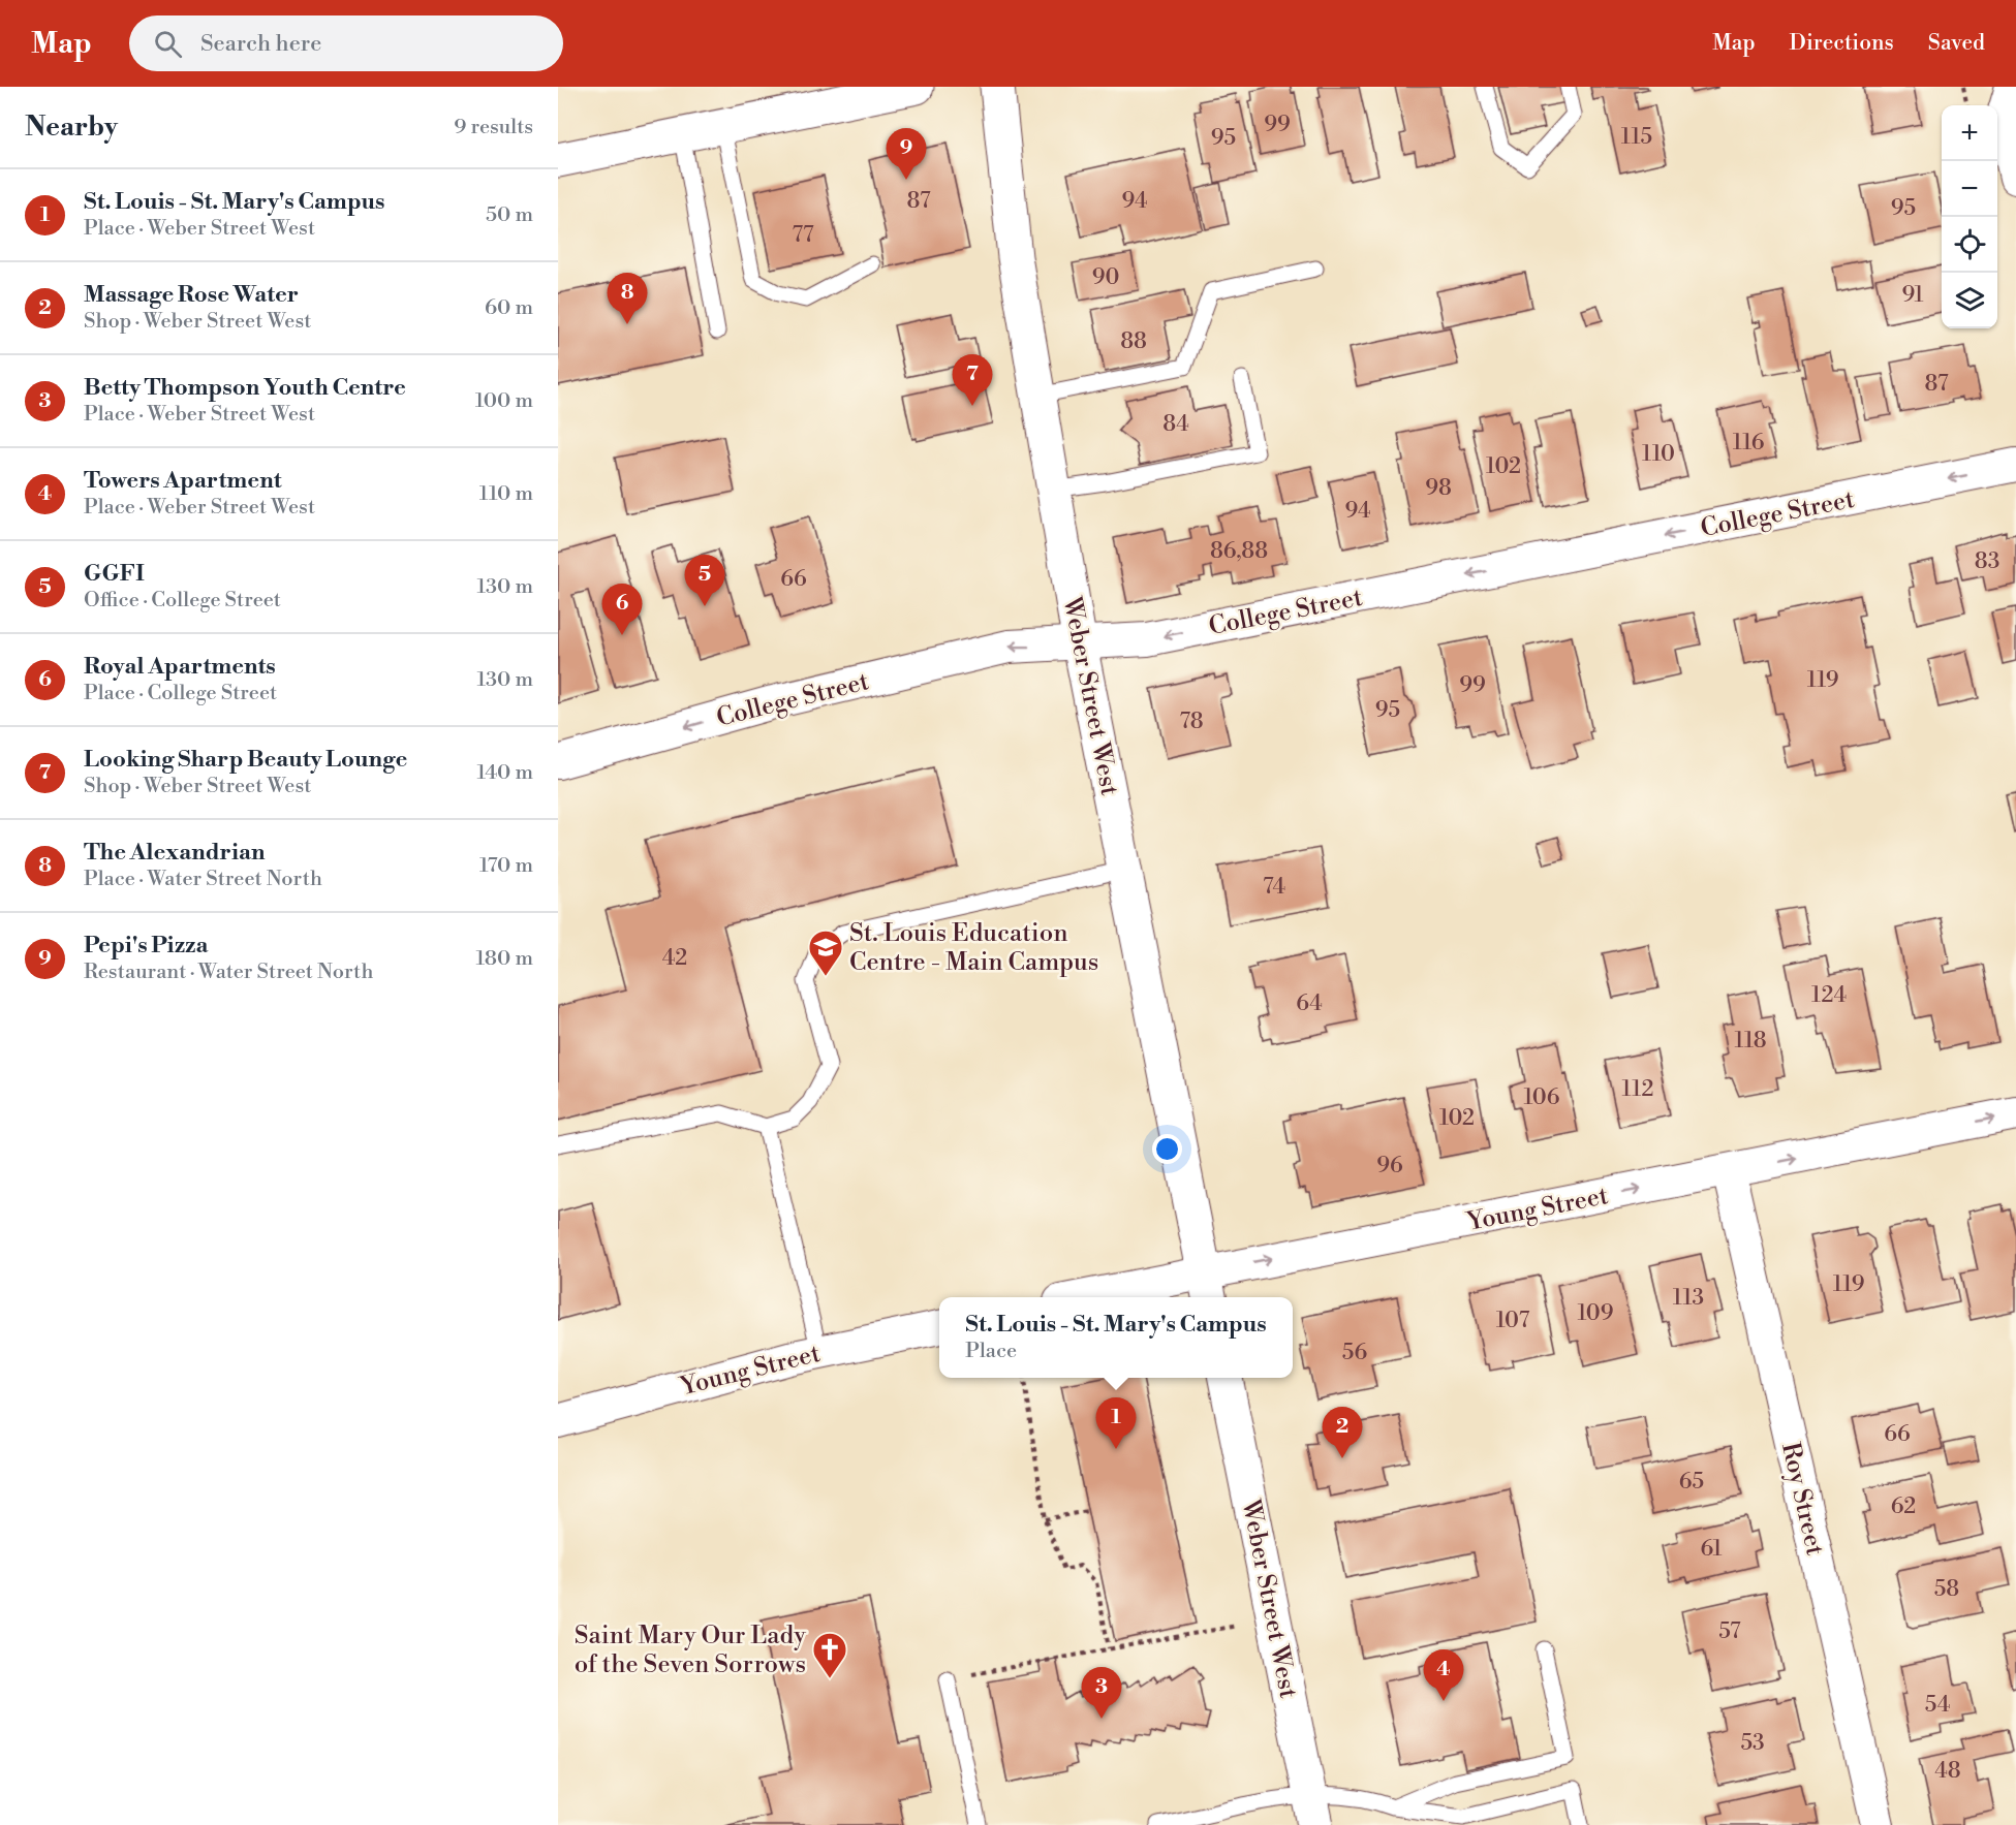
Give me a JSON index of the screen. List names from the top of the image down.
{
  "streets": {
    "main road": ["Weber Street West"],
    "street": ["College Street", "Young Street", "Roy Street"]
  },
  "crossings": [
    ["College Street", "Weber Street West"],
    ["Weber Street West", "Young Street"],
    ["Young Street", "Roy Street"]
  ],
  "one_way": ["College Street", "Young Street"],
  "places": {
    "school or university": ["St. Louis Education Centre - Main Campus"],
    "church": ["Saint Mary Our Lady of the Seven Sorrows"]
  },
  "house_numbers": [
    "99",
    "115",
    "95",
    "87",
    "94",
    "95",
    "77",
    "90",
    "91",
    "88",
    "87",
    "84",
    "116",
    "110",
    "102",
    "98",
    "94",
    "86,88",
    "83",
    "66",
    "119",
    "99",
    "95",
    "78",
    "74",
    "42",
    "124",
    "64",
    "118",
    "112",
    "106",
    "102",
    "96",
    "119",
    "113",
    "109",
    "107",
    "56",
    "66",
    "65",
    "62",
    "61",
    "58",
    "57",
    "54",
    "53",
    "48"
  ],
  "page": {
    "header": "Map",
    "search": "Search here",
    "nav": ["Map", "Directions", "Saved"],
    "heading": ["Nearby", "9 results"],
    "map_buttons": ["+", "−"],
    "pins": [
      "9",
      "8",
      "7",
      "5",
      "6",
      "1",
      "2",
      "4",
      "3"
    ],
    "list": [
      {
        "mark": "1",
        "name": "St. Louis - St. Mary's Campus",
        "note": "Place · Weber Street West",
        "value": "50 m"
      },
      {
        "mark": "2",
        "name": "Massage Rose Water",
        "note": "Shop · Weber Street West",
        "value": "60 m"
      },
      {
        "mark": "3",
        "name": "Betty Thompson Youth Centre",
        "note": "Place · Weber Street West",
        "value": "100 m"
      },
      {
        "mark": "4",
        "name": "Towers Apartment",
        "note": "Place · Weber Street West",
        "value": "110 m"
      },
      {
        "mark": "5",
        "name": "GGFI",
        "note": "Office · College Street",
        "value": "130 m"
      },
      {
        "mark": "6",
        "name": "Royal Apartments",
        "note": "Place · College Street",
        "value": "130 m"
      },
      {
        "mark": "7",
        "name": "Looking Sharp Beauty Lounge",
        "note": "Shop · Weber Street West",
        "value": "140 m"
      },
      {
        "mark": "8",
        "name": "The Alexandrian",
        "note": "Place · Water Street North",
        "value": "170 m"
      },
      {
        "mark": "9",
        "name": "Pepi's Pizza",
        "note": "Restaurant · Water Street North",
        "value": "180 m"
      }
    ],
    "popup": ["St. Louis - St. Mary's Campus", "Place"]
  }
}
